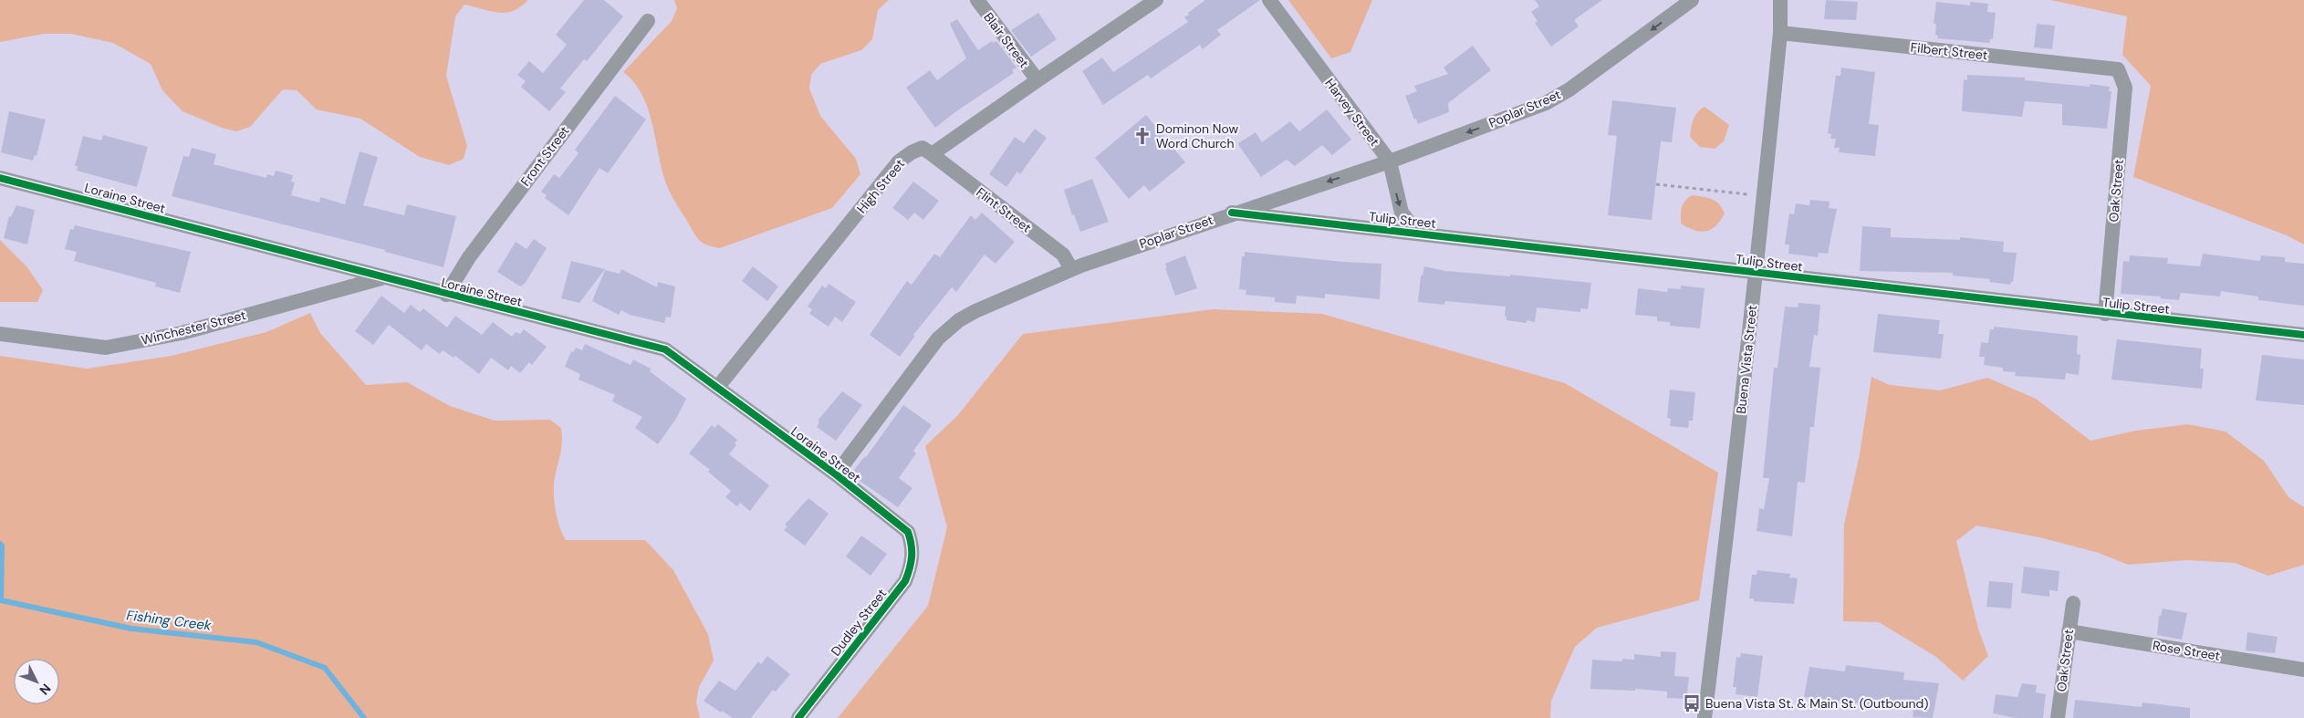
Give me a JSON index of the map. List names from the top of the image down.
{
  "streets": {
    "street": [
      "Blair Street",
      "Filbert Street",
      "Poplar Street",
      "Harvey Street",
      "Front Street",
      "High Street",
      "Oak Street",
      "Loraine Street",
      "Flint Street",
      "Tulip Street",
      "Winchester Street",
      "Buena Vista Street",
      "Dudley Street",
      "Rose Street"
    ]
  },
  "crossings": [
    ["Filbert Street", "Oak Street"],
    ["Filbert Street", "Buena Vista Street"],
    ["Poplar Street", "Harvey Street"],
    ["Poplar Street", "Loraine Street"],
    ["Poplar Street", "Flint Street"],
    ["Poplar Street", "Tulip Street"],
    ["Harvey Street", "Tulip Street"],
    ["Front Street", "Loraine Street"],
    ["High Street", "Loraine Street"],
    ["High Street", "Flint Street"],
    ["Oak Street", "Tulip Street"],
    ["Oak Street", "Rose Street"],
    ["Loraine Street", "Winchester Street"],
    ["Loraine Street", "Dudley Street"],
    ["Tulip Street", "Buena Vista Street"]
  ],
  "one_way": ["Poplar Street"],
  "water": ["Fishing Creek"],
  "places": {
    "church": ["Dominon Now Word Church"],
    "bus stop": ["Buena Vista St. & Main St. (Outbound)"]
  },
  "north": "bottom right"
}
